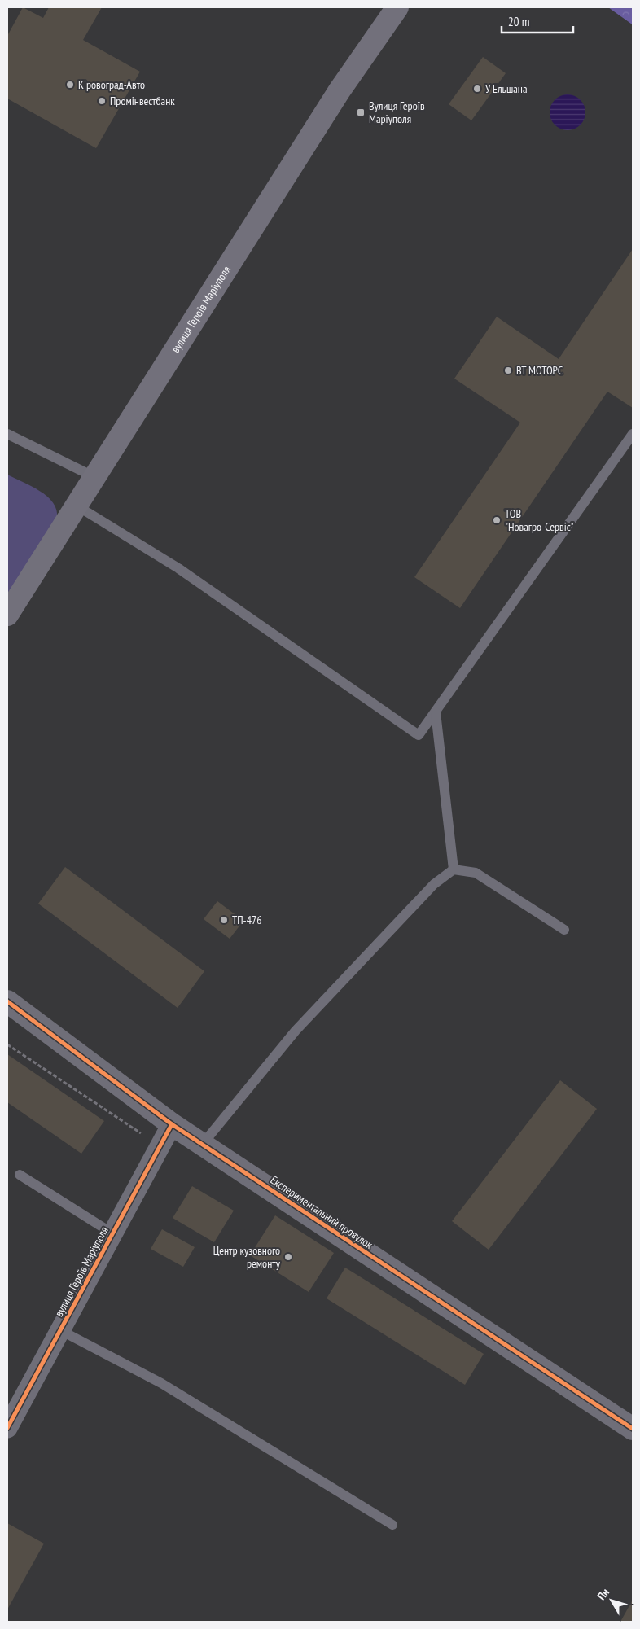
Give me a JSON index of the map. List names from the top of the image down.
{
  "streets": {
    "main road": ["вулиця Героїв Маріуполя"],
    "street": ["Експериментальний провулок"]
  },
  "crossings": [
    ["вулиця Героїв Маріуполя", "Експериментальний провулок"]
  ],
  "places": {
    "other": [
      "Кіровоград-Авто",
      "У Ельшана",
      "Промінвестбанк",
      "ВТ МОТОРС",
      "ТОВ \"Новагро-Сервіс\"",
      "ТП-476",
      "Центр кузовного ремонту"
    ],
    "transit": ["Вулиця Героїв Маріуполя"]
  },
  "scale_bar": "20 m",
  "north": "top left"
}
